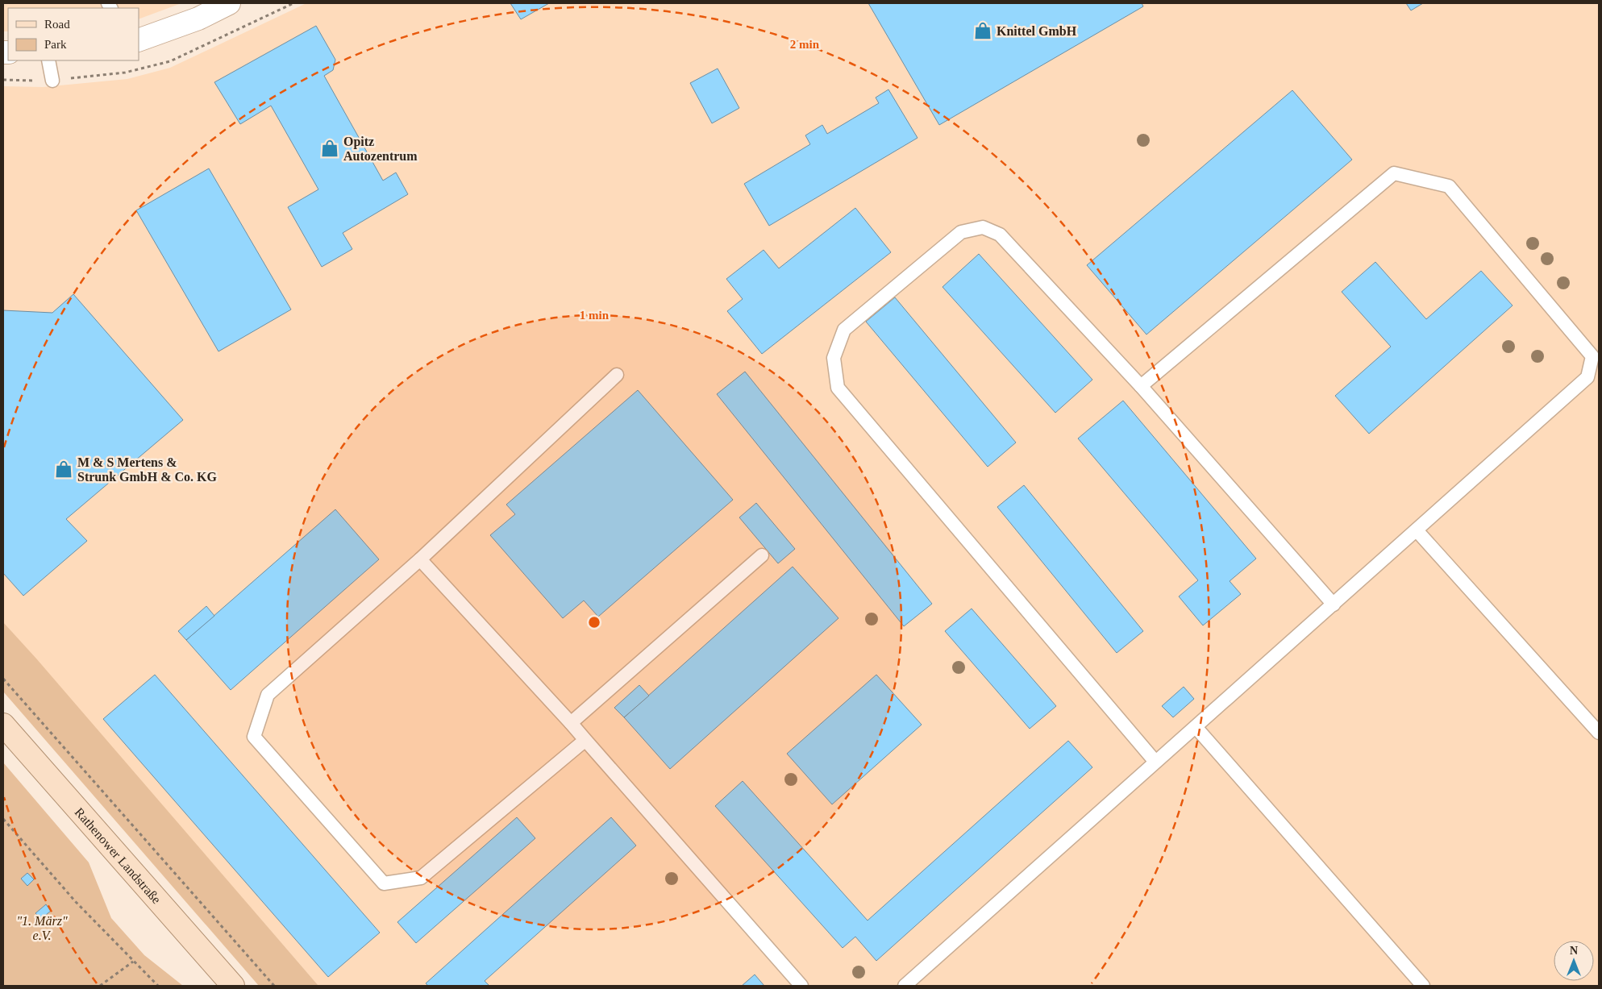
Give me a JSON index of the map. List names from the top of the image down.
{
  "streets": {
    "main road": ["Rathenower Landstraße"]
  },
  "parks": ["\"1. März\" e.V."],
  "places": {
    "shop": ["Knittel GmbH", "Opitz Autozentrum", "M & S Mertens & Strunk GmbH & Co. KG"]
  },
  "legend": ["Road", "Park"],
  "north": "top",
  "rings": ["2 min", "1 min"]
}
